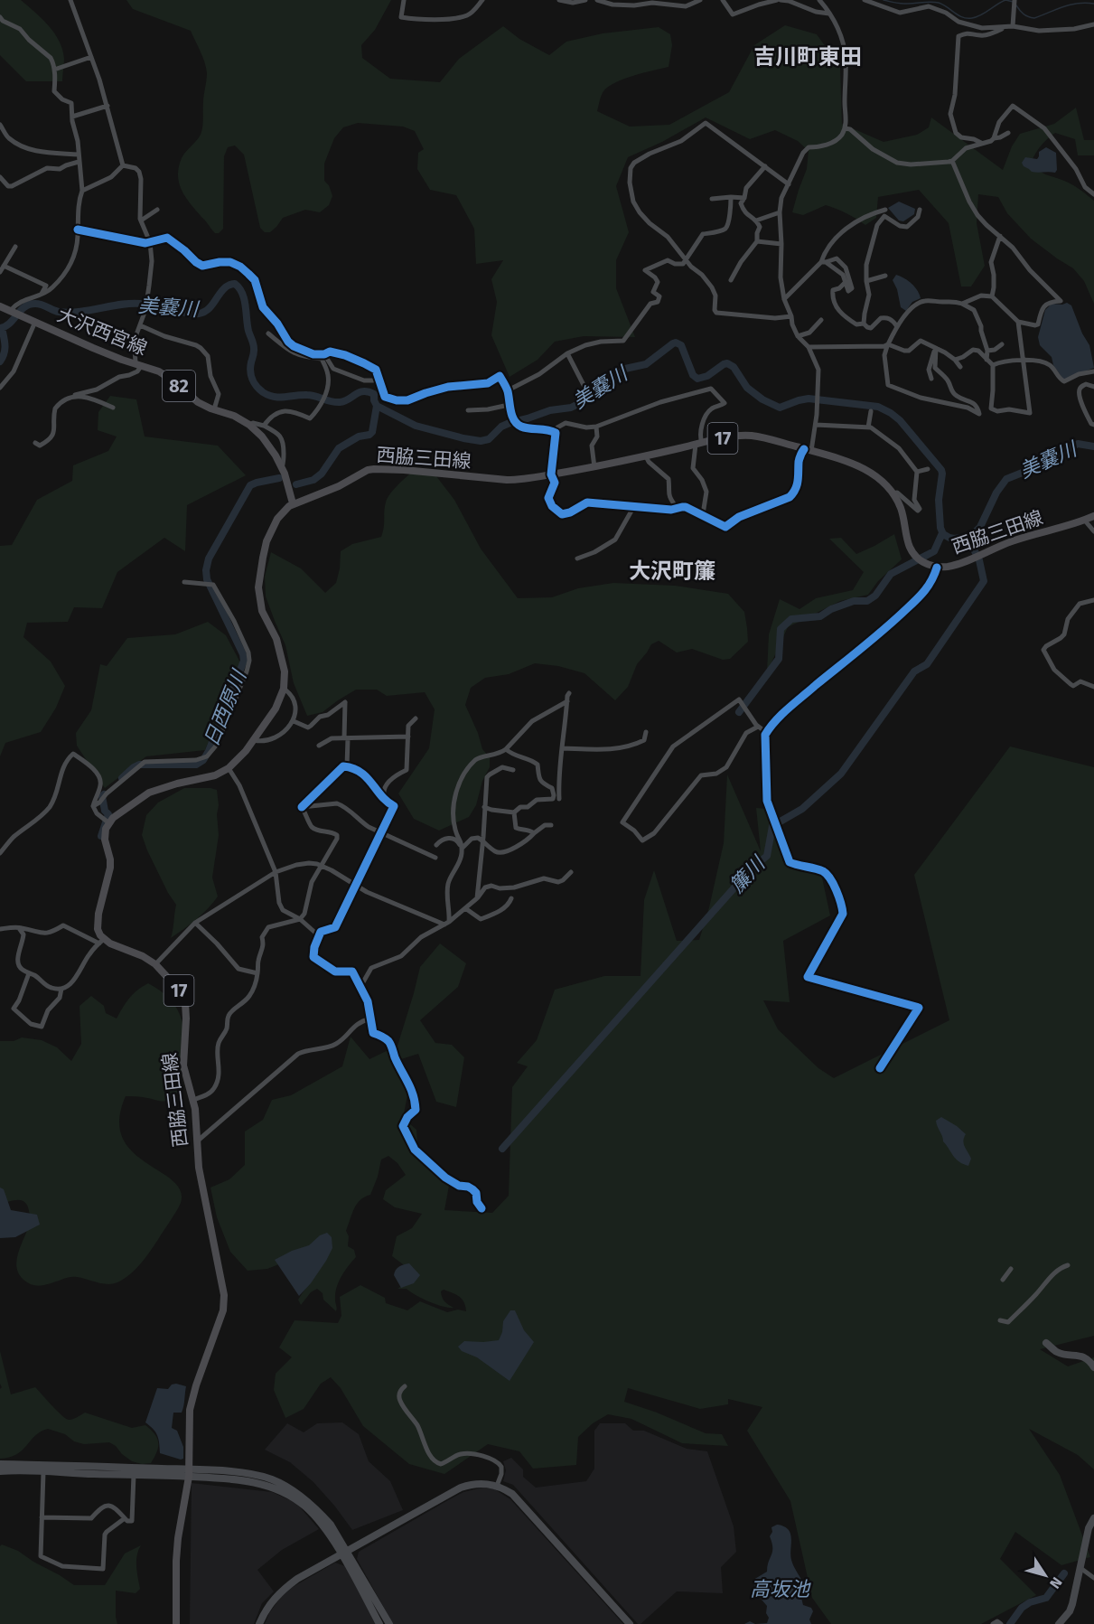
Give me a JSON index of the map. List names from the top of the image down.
{
  "streets": {
    "main road": [
      "大沢西宮線",
      "82",
      "17",
      "西脇三田線"
    ]
  },
  "crossings": [
    ["大沢西宮線", "西脇三田線"]
  ],
  "districts": ["吉川町東田", "大沢町簾"],
  "water": [
    "美嚢川",
    "日西原川",
    "簾川",
    "高坂池"
  ],
  "north": "bottom right"
}
